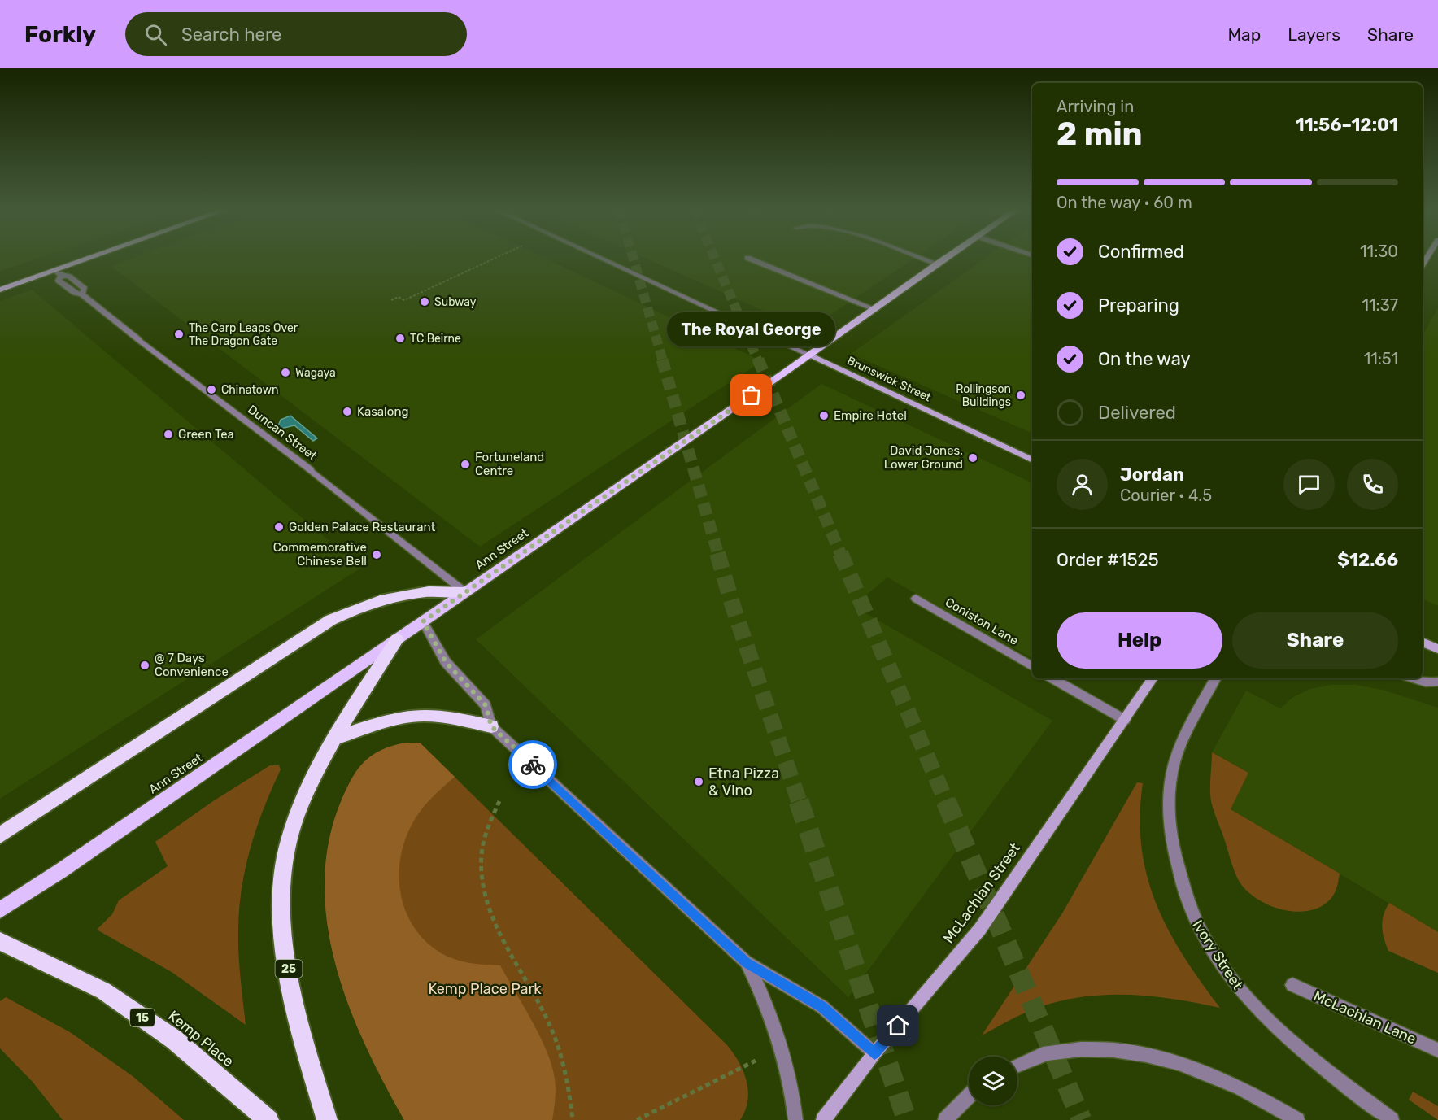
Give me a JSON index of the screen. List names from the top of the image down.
{
  "streets": {
    "highway": ["25", "15", "Kemp Place"],
    "main road": ["Brunswick Street", "Ann Street", "McLachlan Street"],
    "street": [
      "Duncan Street",
      "Coniston Lane",
      "Ivory Street",
      "McLachlan Lane"
    ]
  },
  "crossings": [
    ["Brunswick Street", "Ann Street"],
    ["Duncan Street", "Ann Street"],
    ["Ann Street", "25"]
  ],
  "parks": ["Kemp Place Park"],
  "places": [
    "Subway",
    "The Carp Leaps Over The Dragon Gate",
    "TC Beirne",
    "Wagaya",
    "Chinatown",
    "The Royal George",
    "Rollingson Buildings",
    "Kasalong",
    "Empire Hotel",
    "Green Tea",
    "David Jones, Lower Ground",
    "Fortuneland Centre",
    "Golden Palace Restaurant",
    "Commemorative Chinese Bell",
    "@ 7 Days Convenience",
    "Etna Pizza & Vino"
  ],
  "page": {
    "header": "Forkly",
    "search": "Search here",
    "nav": ["Map", "Layers", "Share"],
    "heading": ["2 min", "Arriving in", "11:56–12:01"],
    "panel": [
      "Jordan",
      "Courier · 4.5",
      "Order #1525",
      "$12.66"
    ],
    "bar": "On the way · 60 m",
    "list": [
      ["Confirmed", "11:30"],
      ["Preparing", "11:37"],
      ["On the way", "11:51"],
      "Delivered"
    ],
    "bubble": "The Royal George",
    "buttons": ["Help", "Share"]
  }
}
